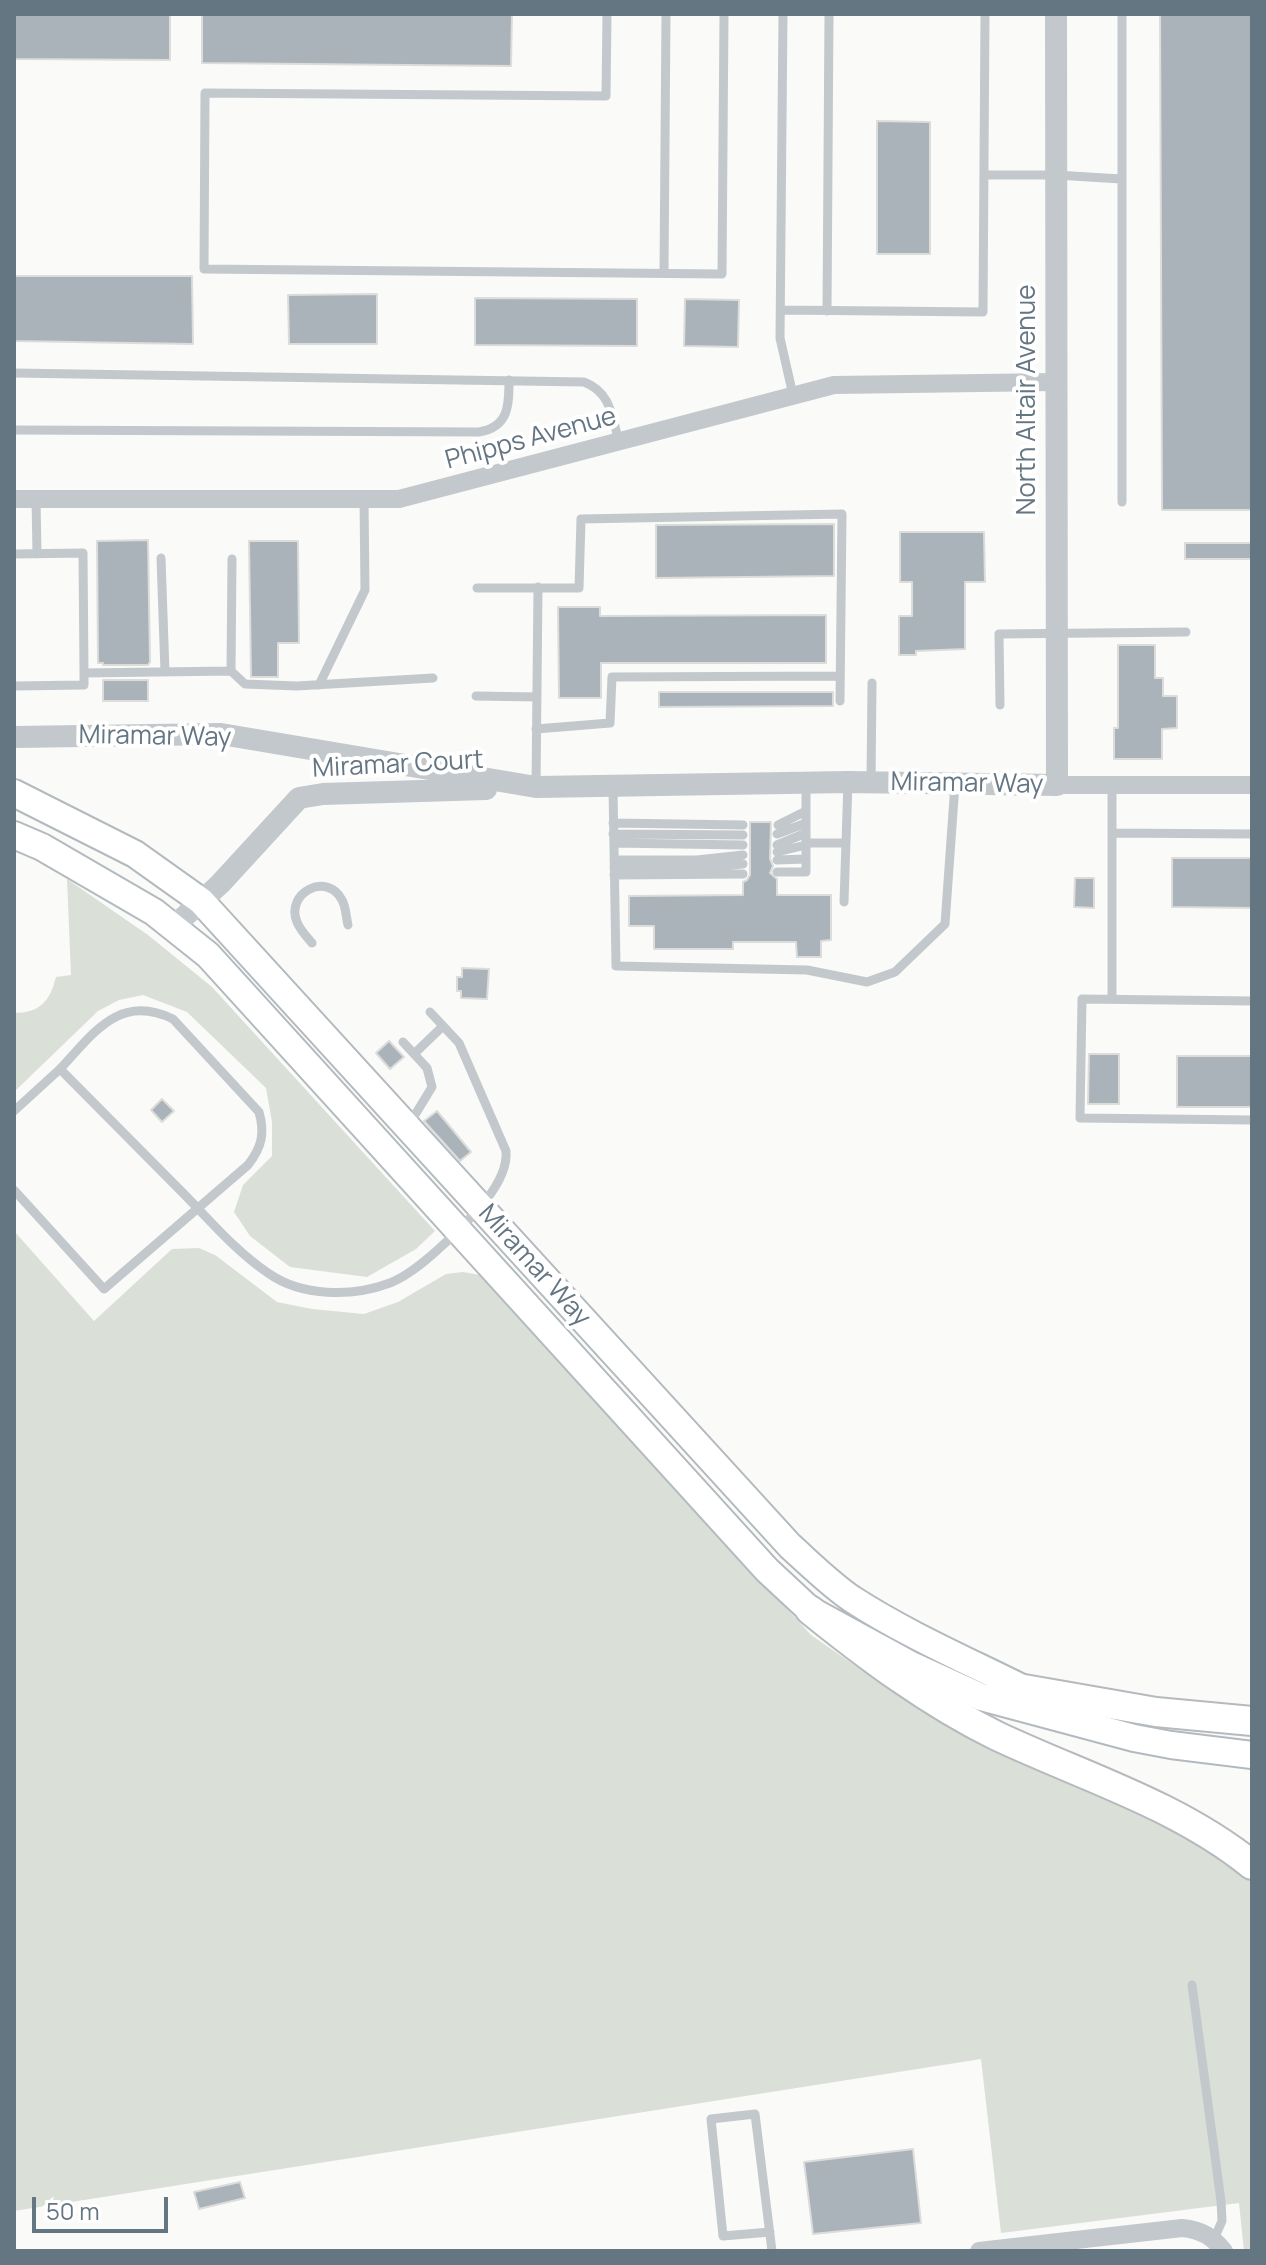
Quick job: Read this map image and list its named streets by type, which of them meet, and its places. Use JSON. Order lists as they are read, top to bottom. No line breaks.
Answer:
{"streets":{"main road":["Miramar Way"],"street":["North Altair Avenue","Phipps Avenue","Miramar Court"]},"crossings":[["North Altair Avenue","Phipps Avenue"],["North Altair Avenue","Miramar Way"],["Miramar Way","Miramar Court"]],"scale_bar":"50 m"}
